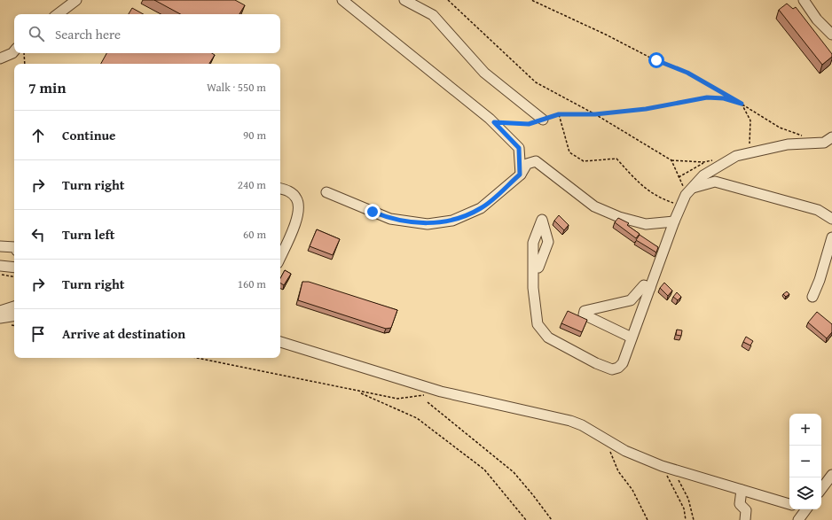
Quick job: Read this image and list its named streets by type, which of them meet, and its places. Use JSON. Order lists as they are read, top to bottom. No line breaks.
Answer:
{"page":{"search":"Search here","heading":["7 min","Walk · 550 m"],"list":[["Continue","90 m"],["Turn right","240 m"],["Turn left","60 m"],["Turn right","160 m"],"Arrive at destination"],"map_buttons":["+","−"]}}
